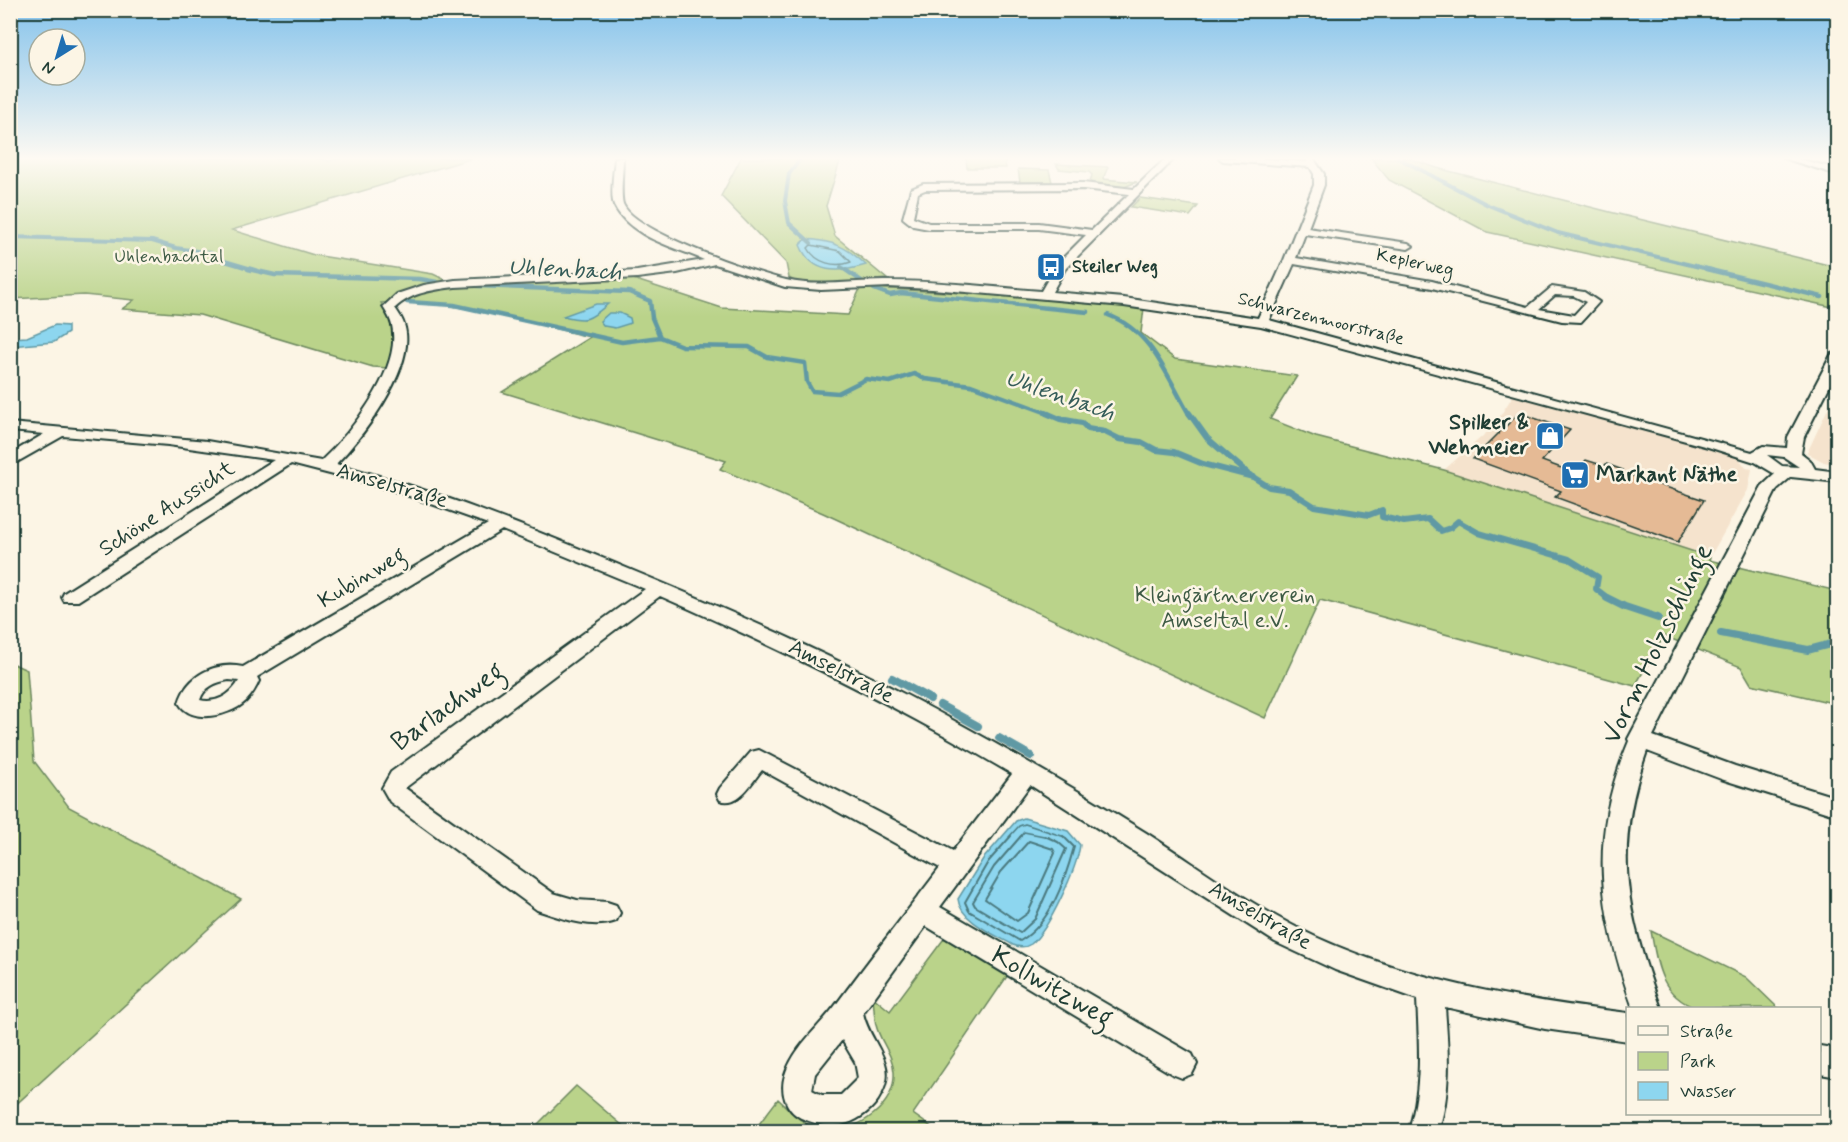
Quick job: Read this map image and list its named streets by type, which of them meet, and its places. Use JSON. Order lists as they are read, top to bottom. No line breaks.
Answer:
{"streets":{"street":["Keplerweg","Schwarzenmoorstraße","Amselstraße","Schöne Aussicht","Kubinweg","Vorm Holzschlinge","Barlachweg","Kollwitzweg"]},"crossings":[["Schwarzenmoorstraße","Vorm Holzschlinge"],["Amselstraße","Schöne Aussicht"],["Amselstraße","Kubinweg"],["Amselstraße","Barlachweg"]],"water":["Uhlenbach"],"parks":["Uhlenbachtal","Kleingärtnerverein Amseltal e.V."],"places":{"bus stop":["Steiler Weg"],"shop":["Spilker & Wehmeier"],"supermarket":["Markant Näthe"]},"legend":["Straße","Park","Wasser"],"north":"bottom left"}
